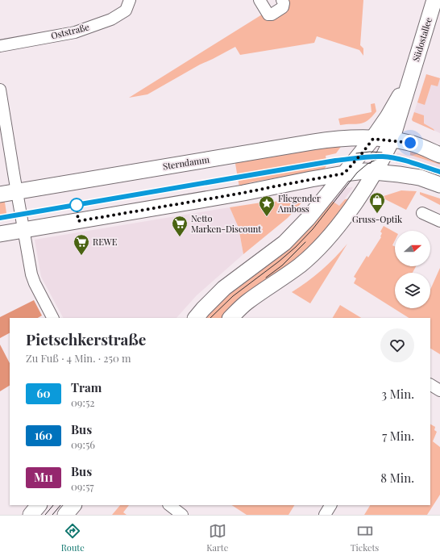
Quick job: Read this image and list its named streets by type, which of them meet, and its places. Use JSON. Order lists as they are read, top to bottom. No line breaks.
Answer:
{"streets":{"street":["Oststraße","Südostallee","Sterndamm"]},"crossings":[["Südostallee","Sterndamm"]],"places":{"shop":["Gruss-Optik"],"place":["Fliegender Amboss"],"supermarket":["Netto Marken-Discount","REWE"]},"lines":["tram line 60"],"north":"right","page":{"heading":["Pietschkerstraße","Zu Fuß · 4 Min. · 250 m"],"list":[{"mark":"60","name":"Tram","note":"09:52","value":"3 Min."},{"mark":"160","name":"Bus","note":"09:56","value":"7 Min."},{"mark":"M11","name":"Bus","note":"09:57","value":"8 Min."}],"tabs":["Route","Karte","Tickets"]}}
